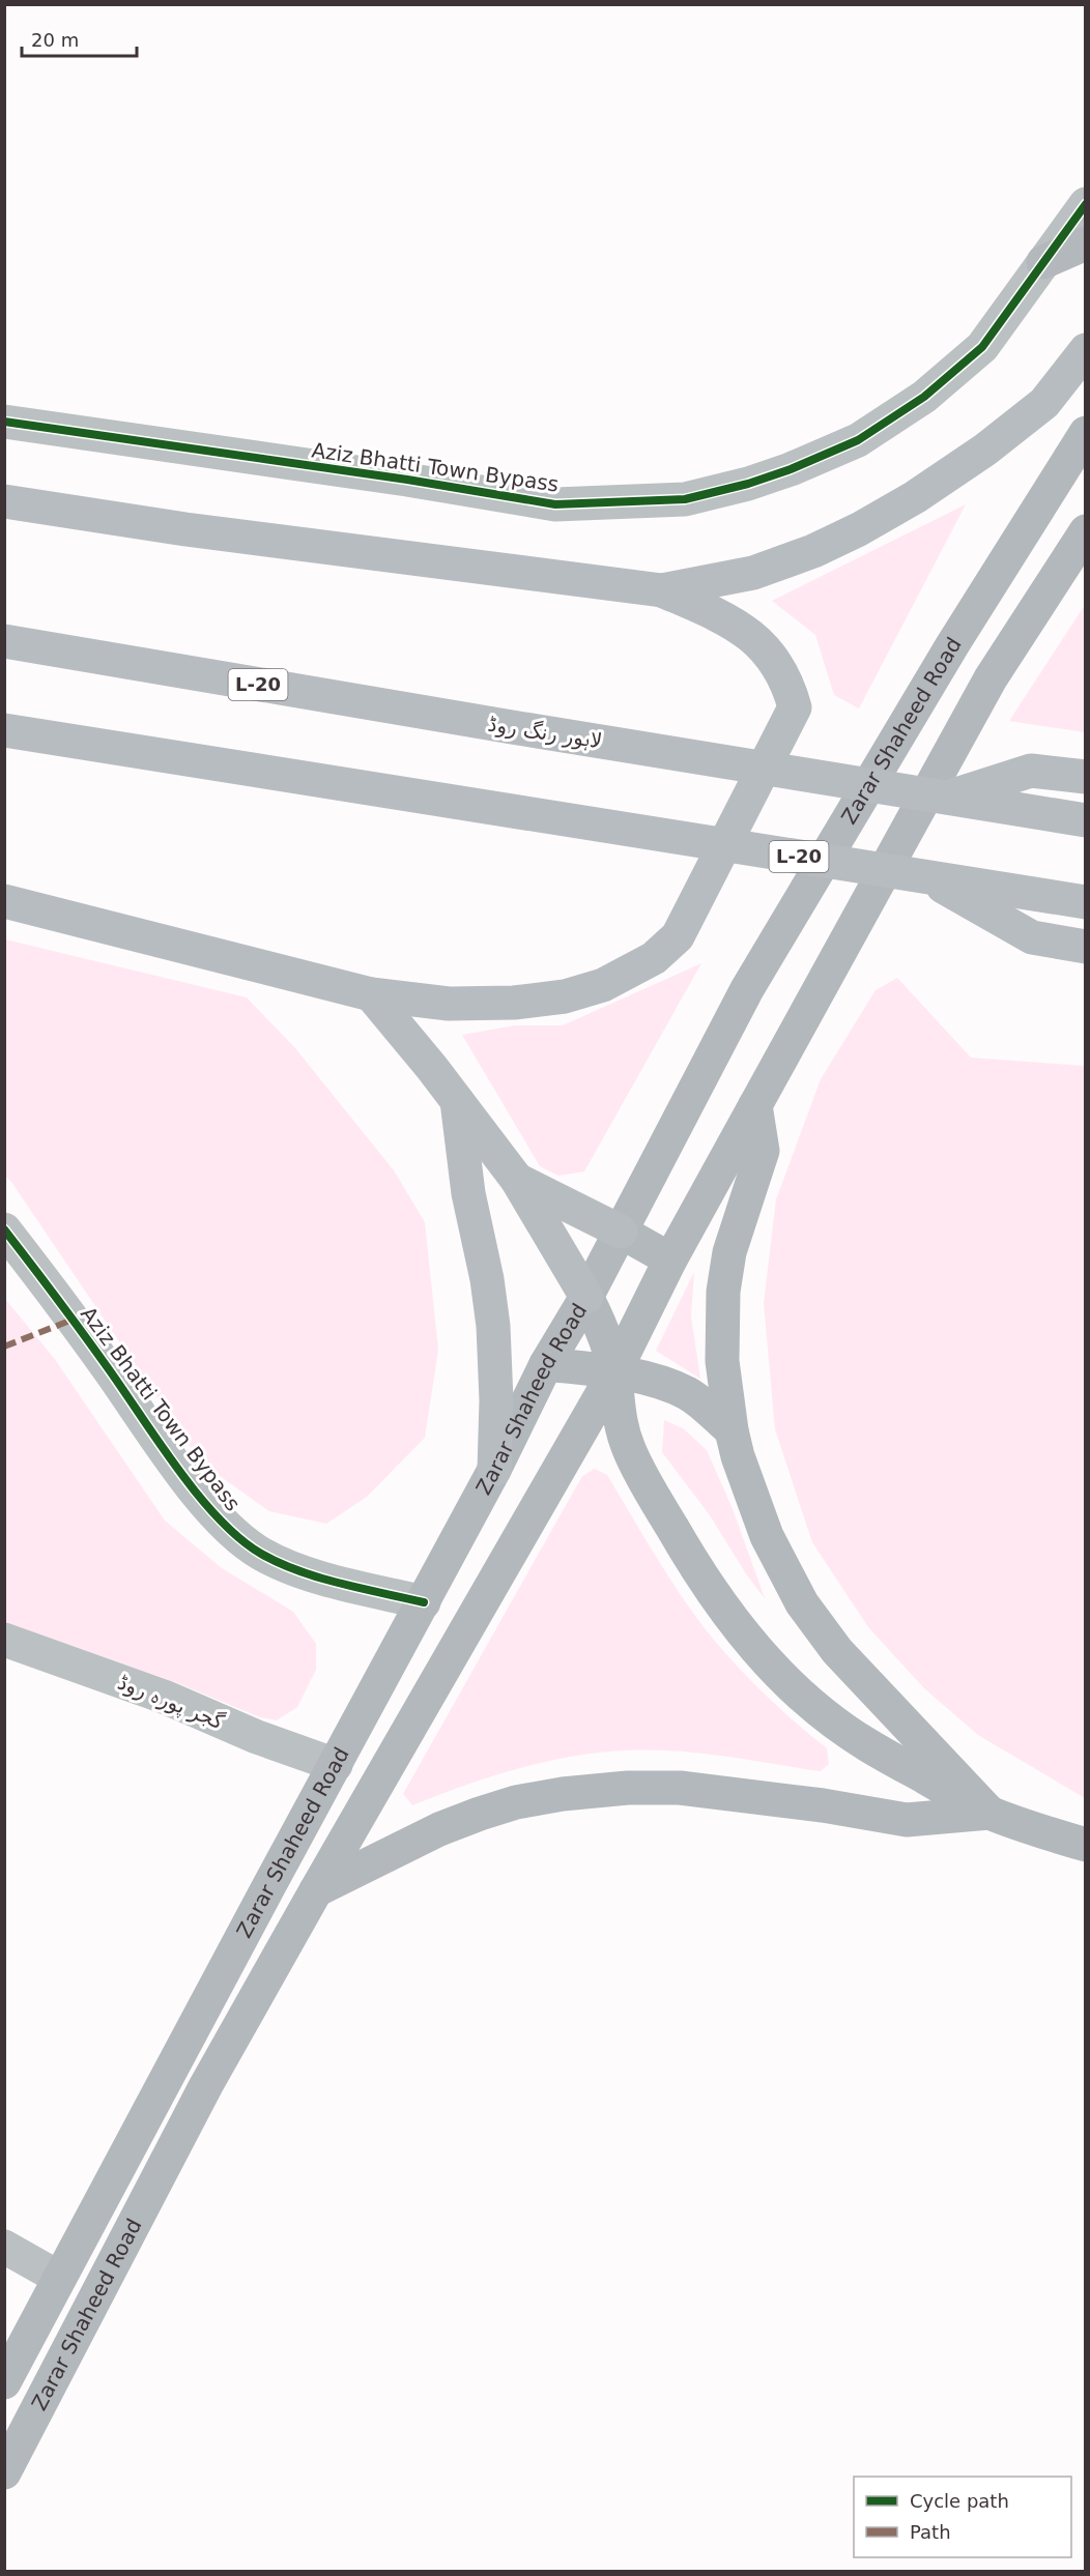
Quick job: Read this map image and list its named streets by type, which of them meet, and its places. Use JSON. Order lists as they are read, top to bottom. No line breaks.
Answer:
{"streets":{"highway":["L-20","لاہور رنگ روڈ"],"main road":["Zarar Shaheed Road"],"street":["Aziz Bhatti Town Bypass","گجر پورہ روڈ"]},"crossings":[["Aziz Bhatti Town Bypass","Zarar Shaheed Road"],["Zarar Shaheed Road","گجر پورہ روڈ"]],"legend":["Cycle path","Path"],"scale_bar":"20 m"}
